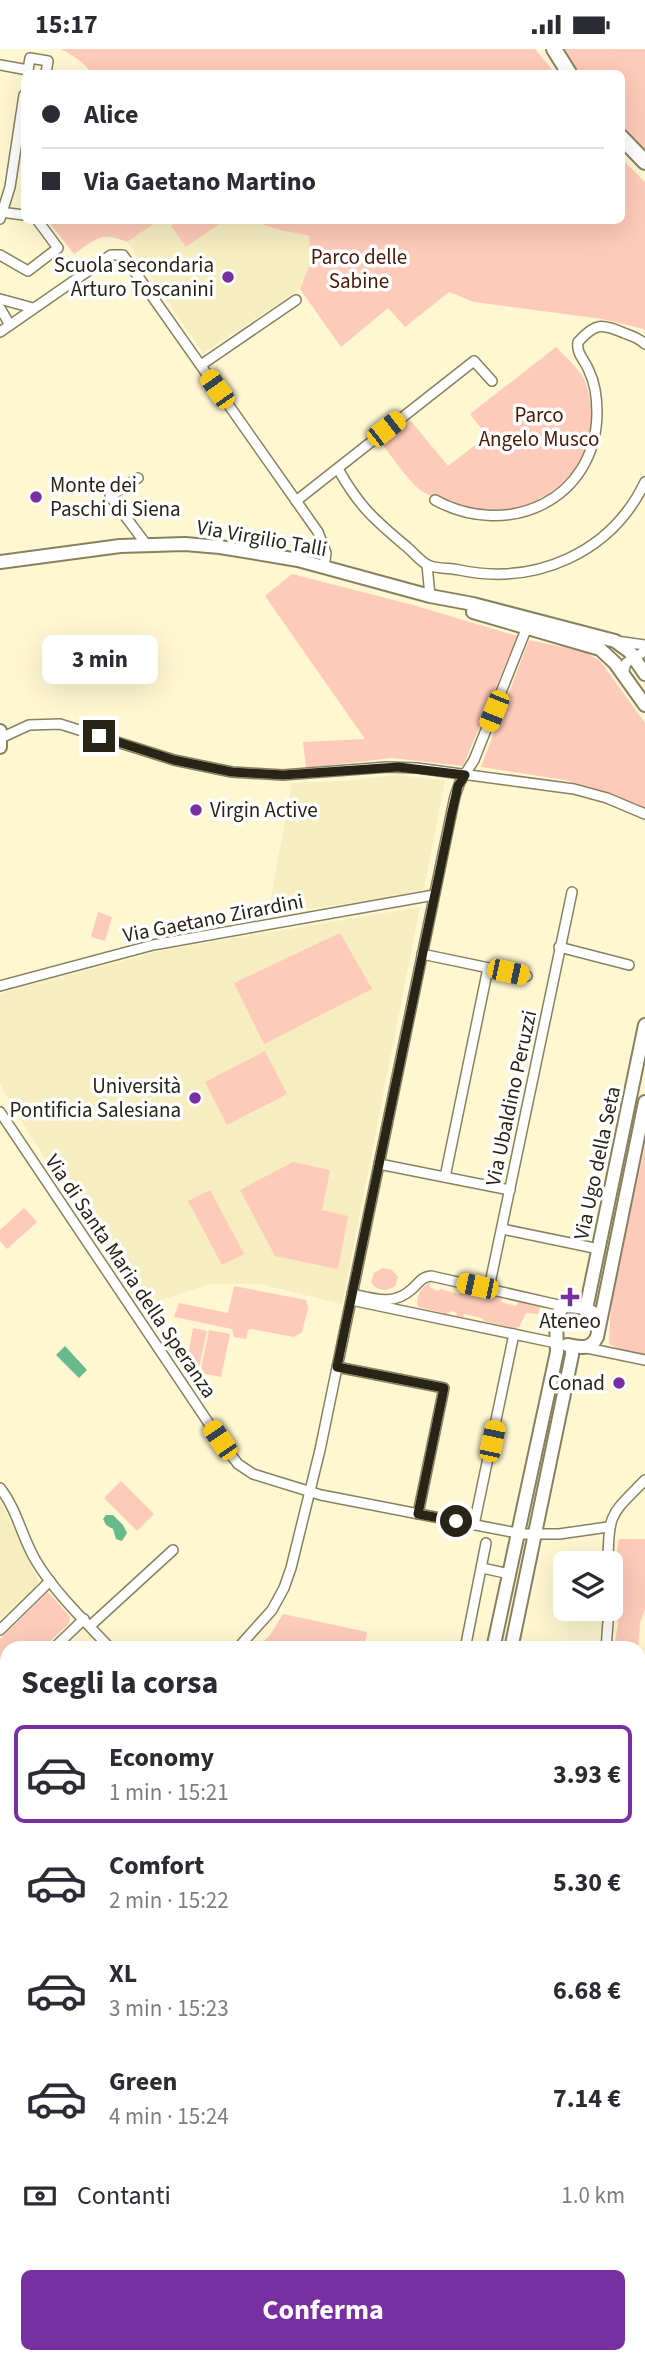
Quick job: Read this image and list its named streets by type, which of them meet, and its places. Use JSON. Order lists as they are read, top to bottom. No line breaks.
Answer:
{"streets":{"street":["Via Virgilio Talli","Via Gaetano Zirardini","Via Ubaldino Peruzzi","Via Ugo della Seta","Via di Santa Maria della Speranza"]},"parks":["Parco delle Sabine","Parco Angelo Musco"],"places":{"other":["Scuola secondaria Arturo Toscanini","Monte dei Paschi di Siena","Virgin Active","Università Pontificia Salesiana","Conad"],"health":["Ateneo"]},"page":{"status":"15:17","banner":["Alice","Via Gaetano Martino"],"bubble":"3 min","heading":"Scegli la corsa","list":[{"name":"Economy","note":"1 min · 15:21","value":"3.93 €"},{"name":"Comfort","note":"2 min · 15:22","value":"5.30 €"},{"name":"XL","note":"3 min · 15:23","value":"6.68 €"},{"name":"Green","note":"4 min · 15:24","value":"7.14 €"}],"pay":["Contanti","1.0 km"],"buttons":"Conferma"}}
